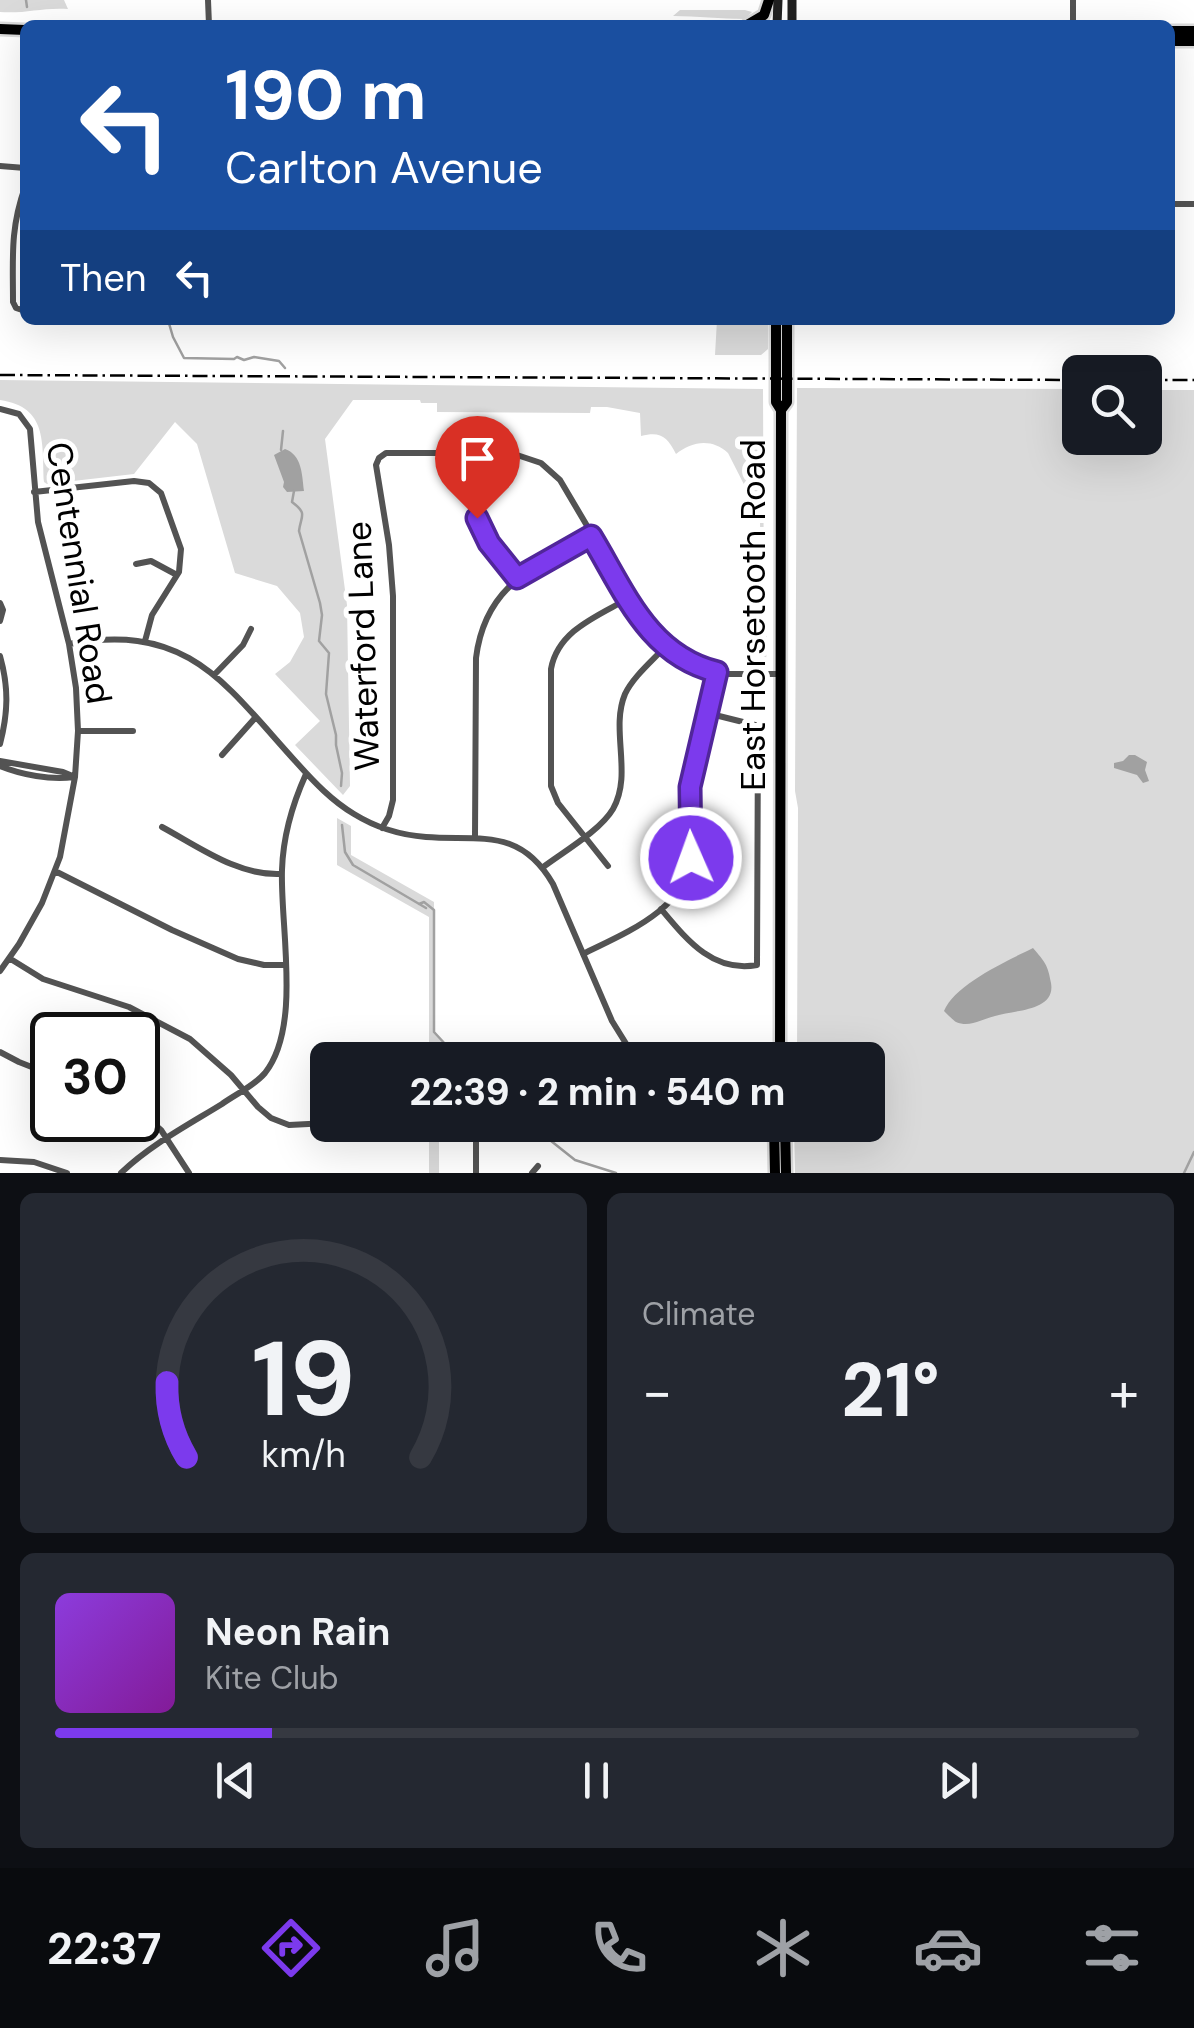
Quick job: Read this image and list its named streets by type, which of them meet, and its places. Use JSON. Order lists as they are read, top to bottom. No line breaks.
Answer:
{"streets":{"main road":["East Horsetooth Road"],"street":["Centennial Road","Waterford Lane"]},"page":{"turn":["190 m","Carlton Avenue"],"then":"Then","limit":"30","trip":"22:39 · 2 min · 540 m","tile":"Climate","heat":["−","21°","+"],"song":["Neon Rain","Kite Club"],"tabs":"22:37","gauge":["19","km/h"]}}
